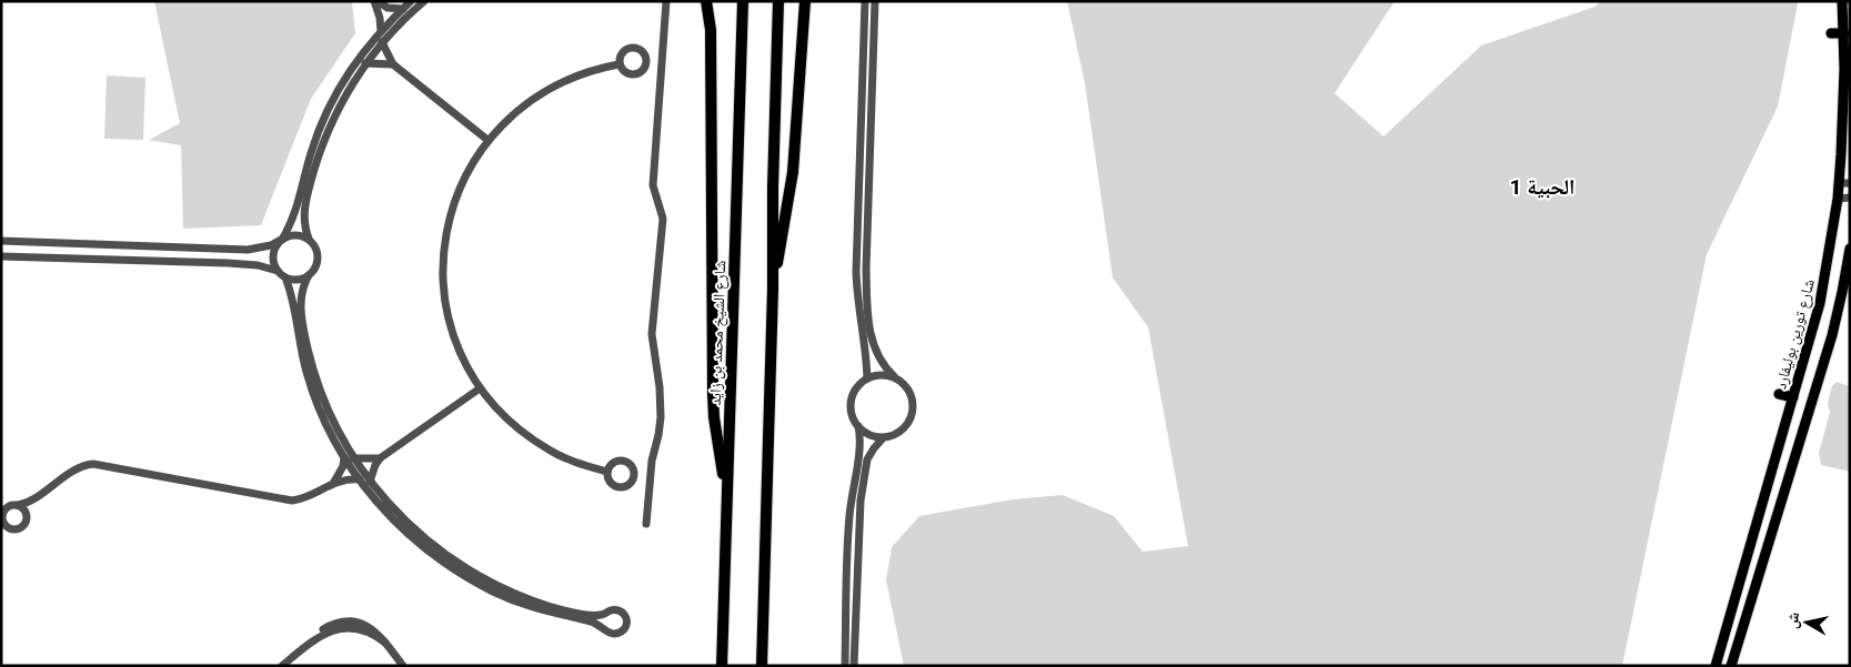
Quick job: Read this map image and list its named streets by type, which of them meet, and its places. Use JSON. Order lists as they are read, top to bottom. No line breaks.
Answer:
{"streets":{"highway":["شارع الشيخ محمد بن زايد"],"main road":["شارع تورين بوليفارد"]},"districts":["الحبية 1"],"north":"left"}
